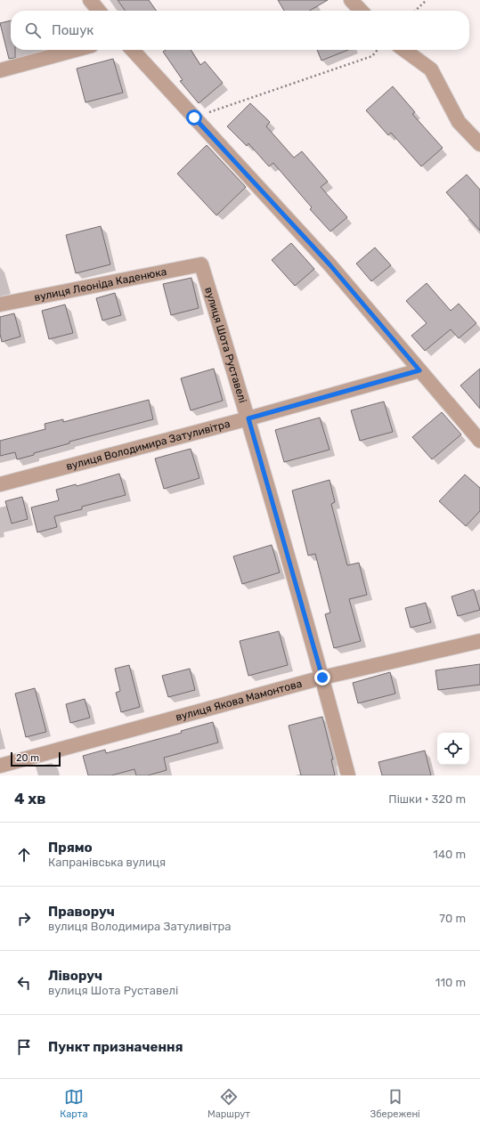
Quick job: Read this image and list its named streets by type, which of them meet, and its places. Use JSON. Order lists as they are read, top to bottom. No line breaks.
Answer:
{"streets":{"street":["вулиця Леоніда Каденюка","вулиця Шота Руставелі","вулиця Володимира Затуливітра","вулиця Якова Мамонтова"]},"crossings":[["вулиця Леоніда Каденюка","вулиця Шота Руставелі"],["вулиця Шота Руставелі","вулиця Володимира Затуливітра"],["вулиця Шота Руставелі","вулиця Якова Мамонтова"]],"scale_bar":"20 m","page":{"search":"Пошук","scale":"20 m","heading":["4 хв","Пішки · 320 m"],"list":[["Прямо","Капранівська вулиця","140 m"],["Праворуч","вулиця Володимира Затуливітра","70 m"],["Ліворуч","вулиця Шота Руставелі","110 m"],"Пункт призначення"],"nav":["Карта","Маршрут","Збережені"]}}
